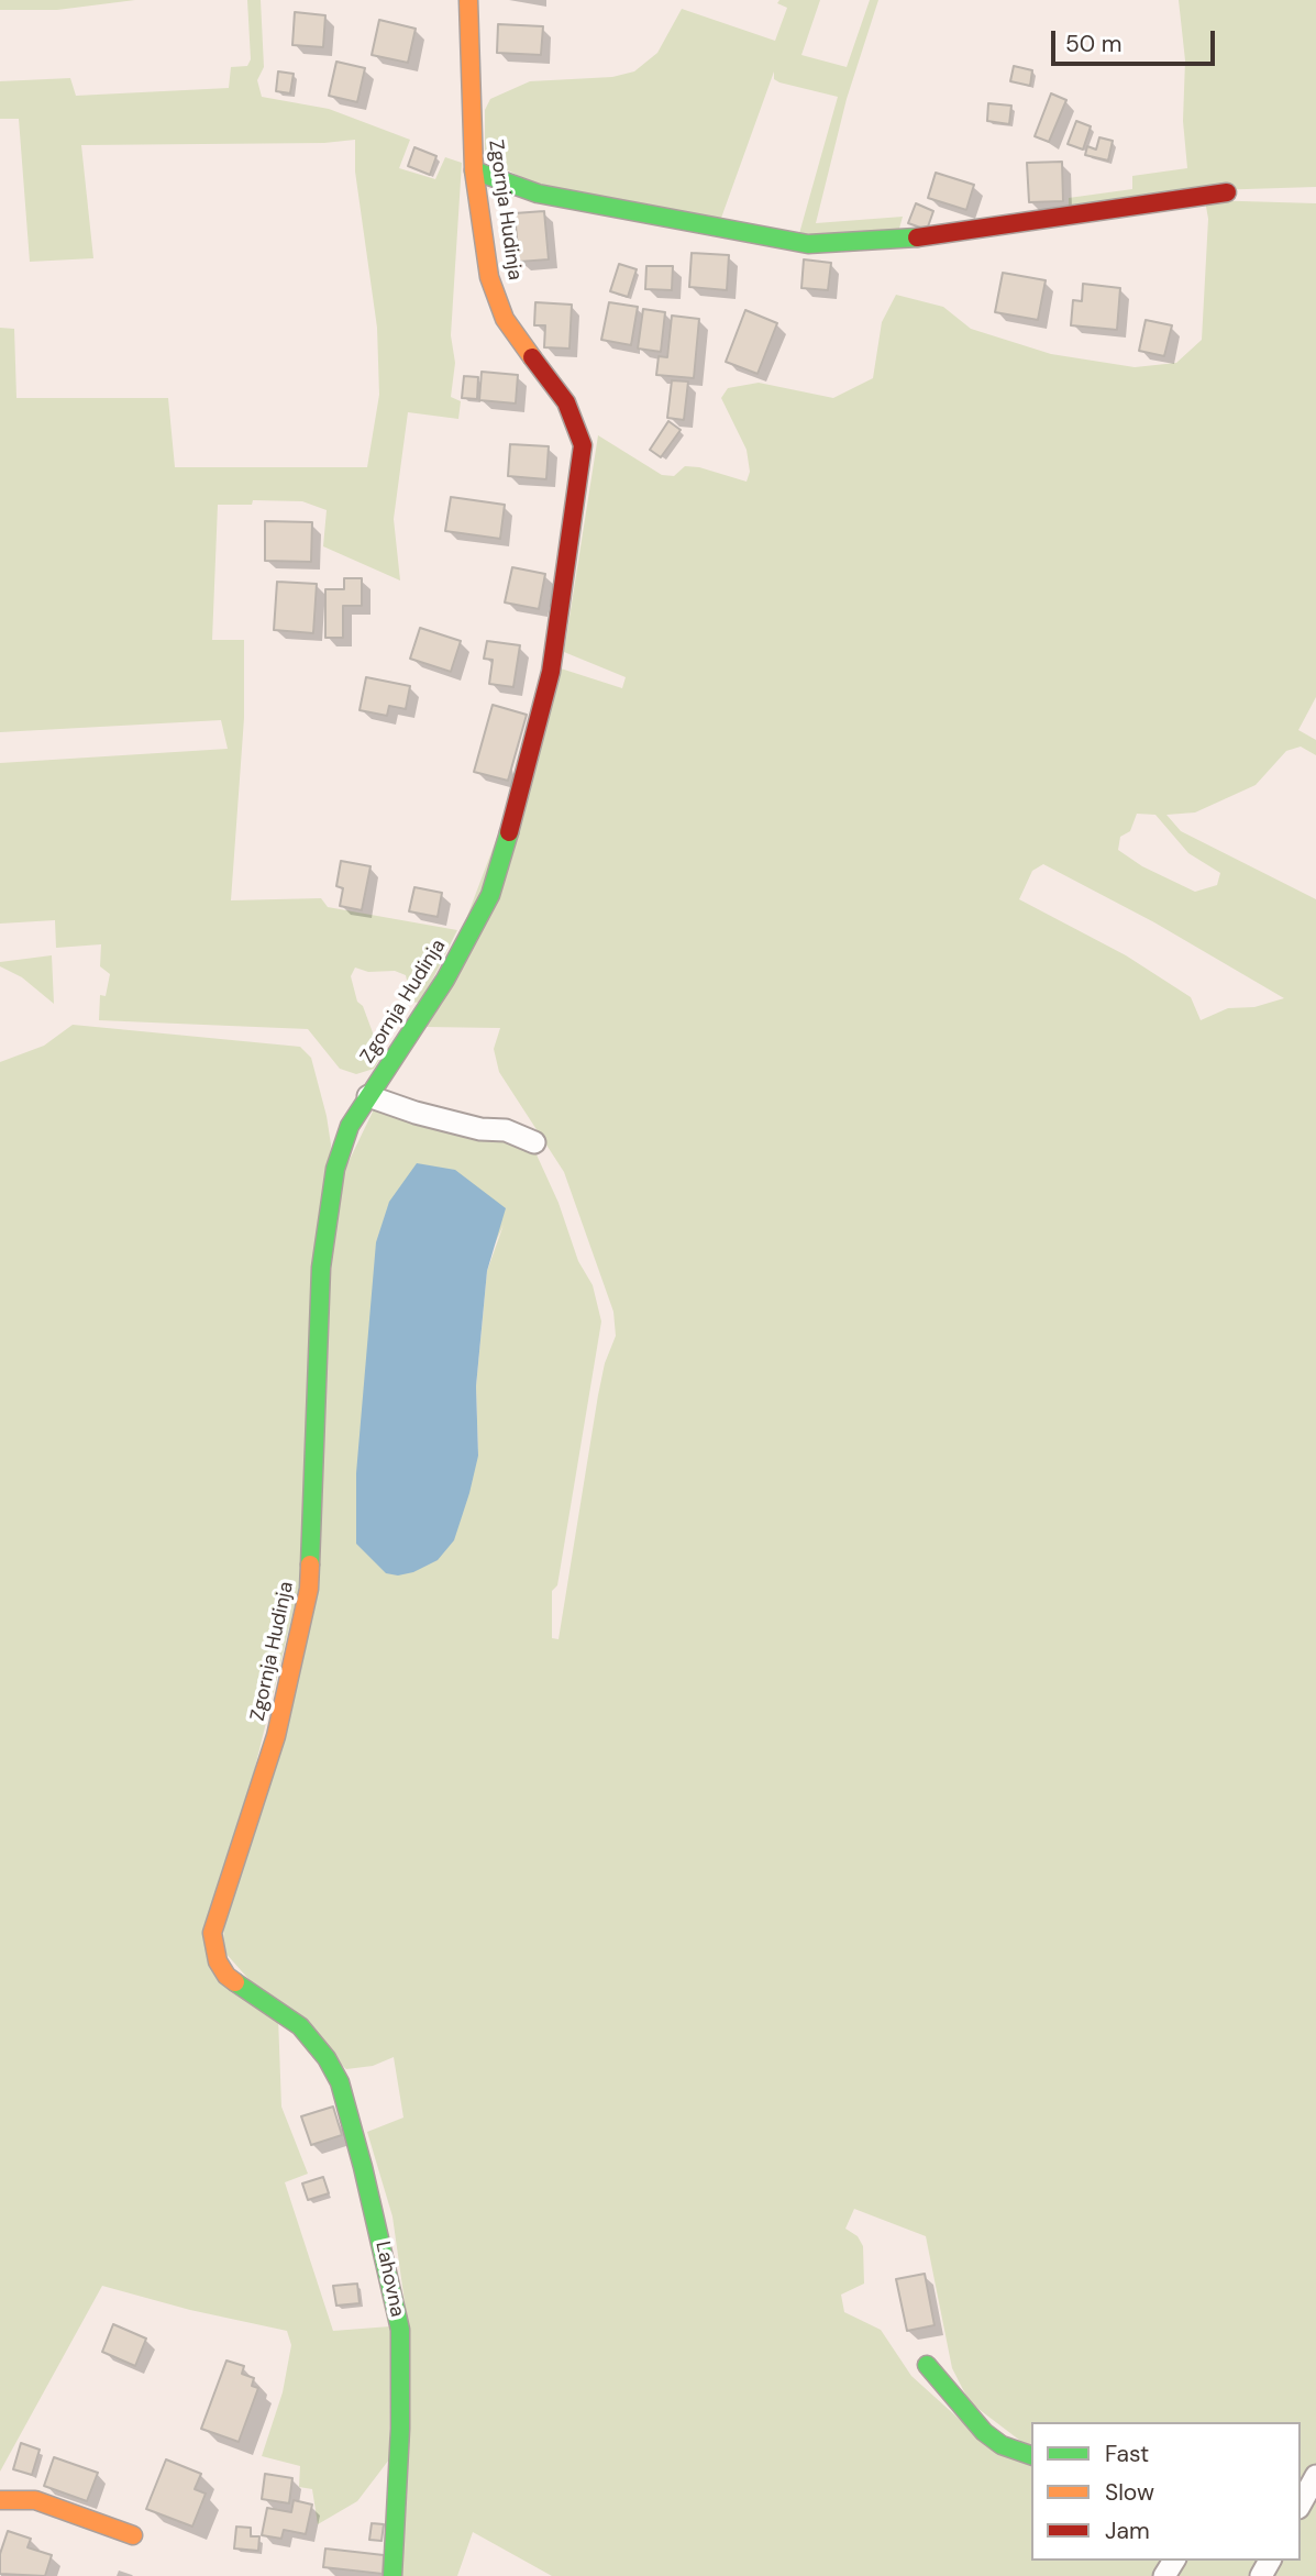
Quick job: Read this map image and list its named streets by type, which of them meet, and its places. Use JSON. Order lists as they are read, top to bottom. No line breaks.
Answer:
{"streets":{"street":["Zgornja Hudinja","Lahovna"]},"crossings":[["Zgornja Hudinja","Lahovna"]],"legend":["Fast","Slow","Jam"],"scale_bar":"50 m"}
